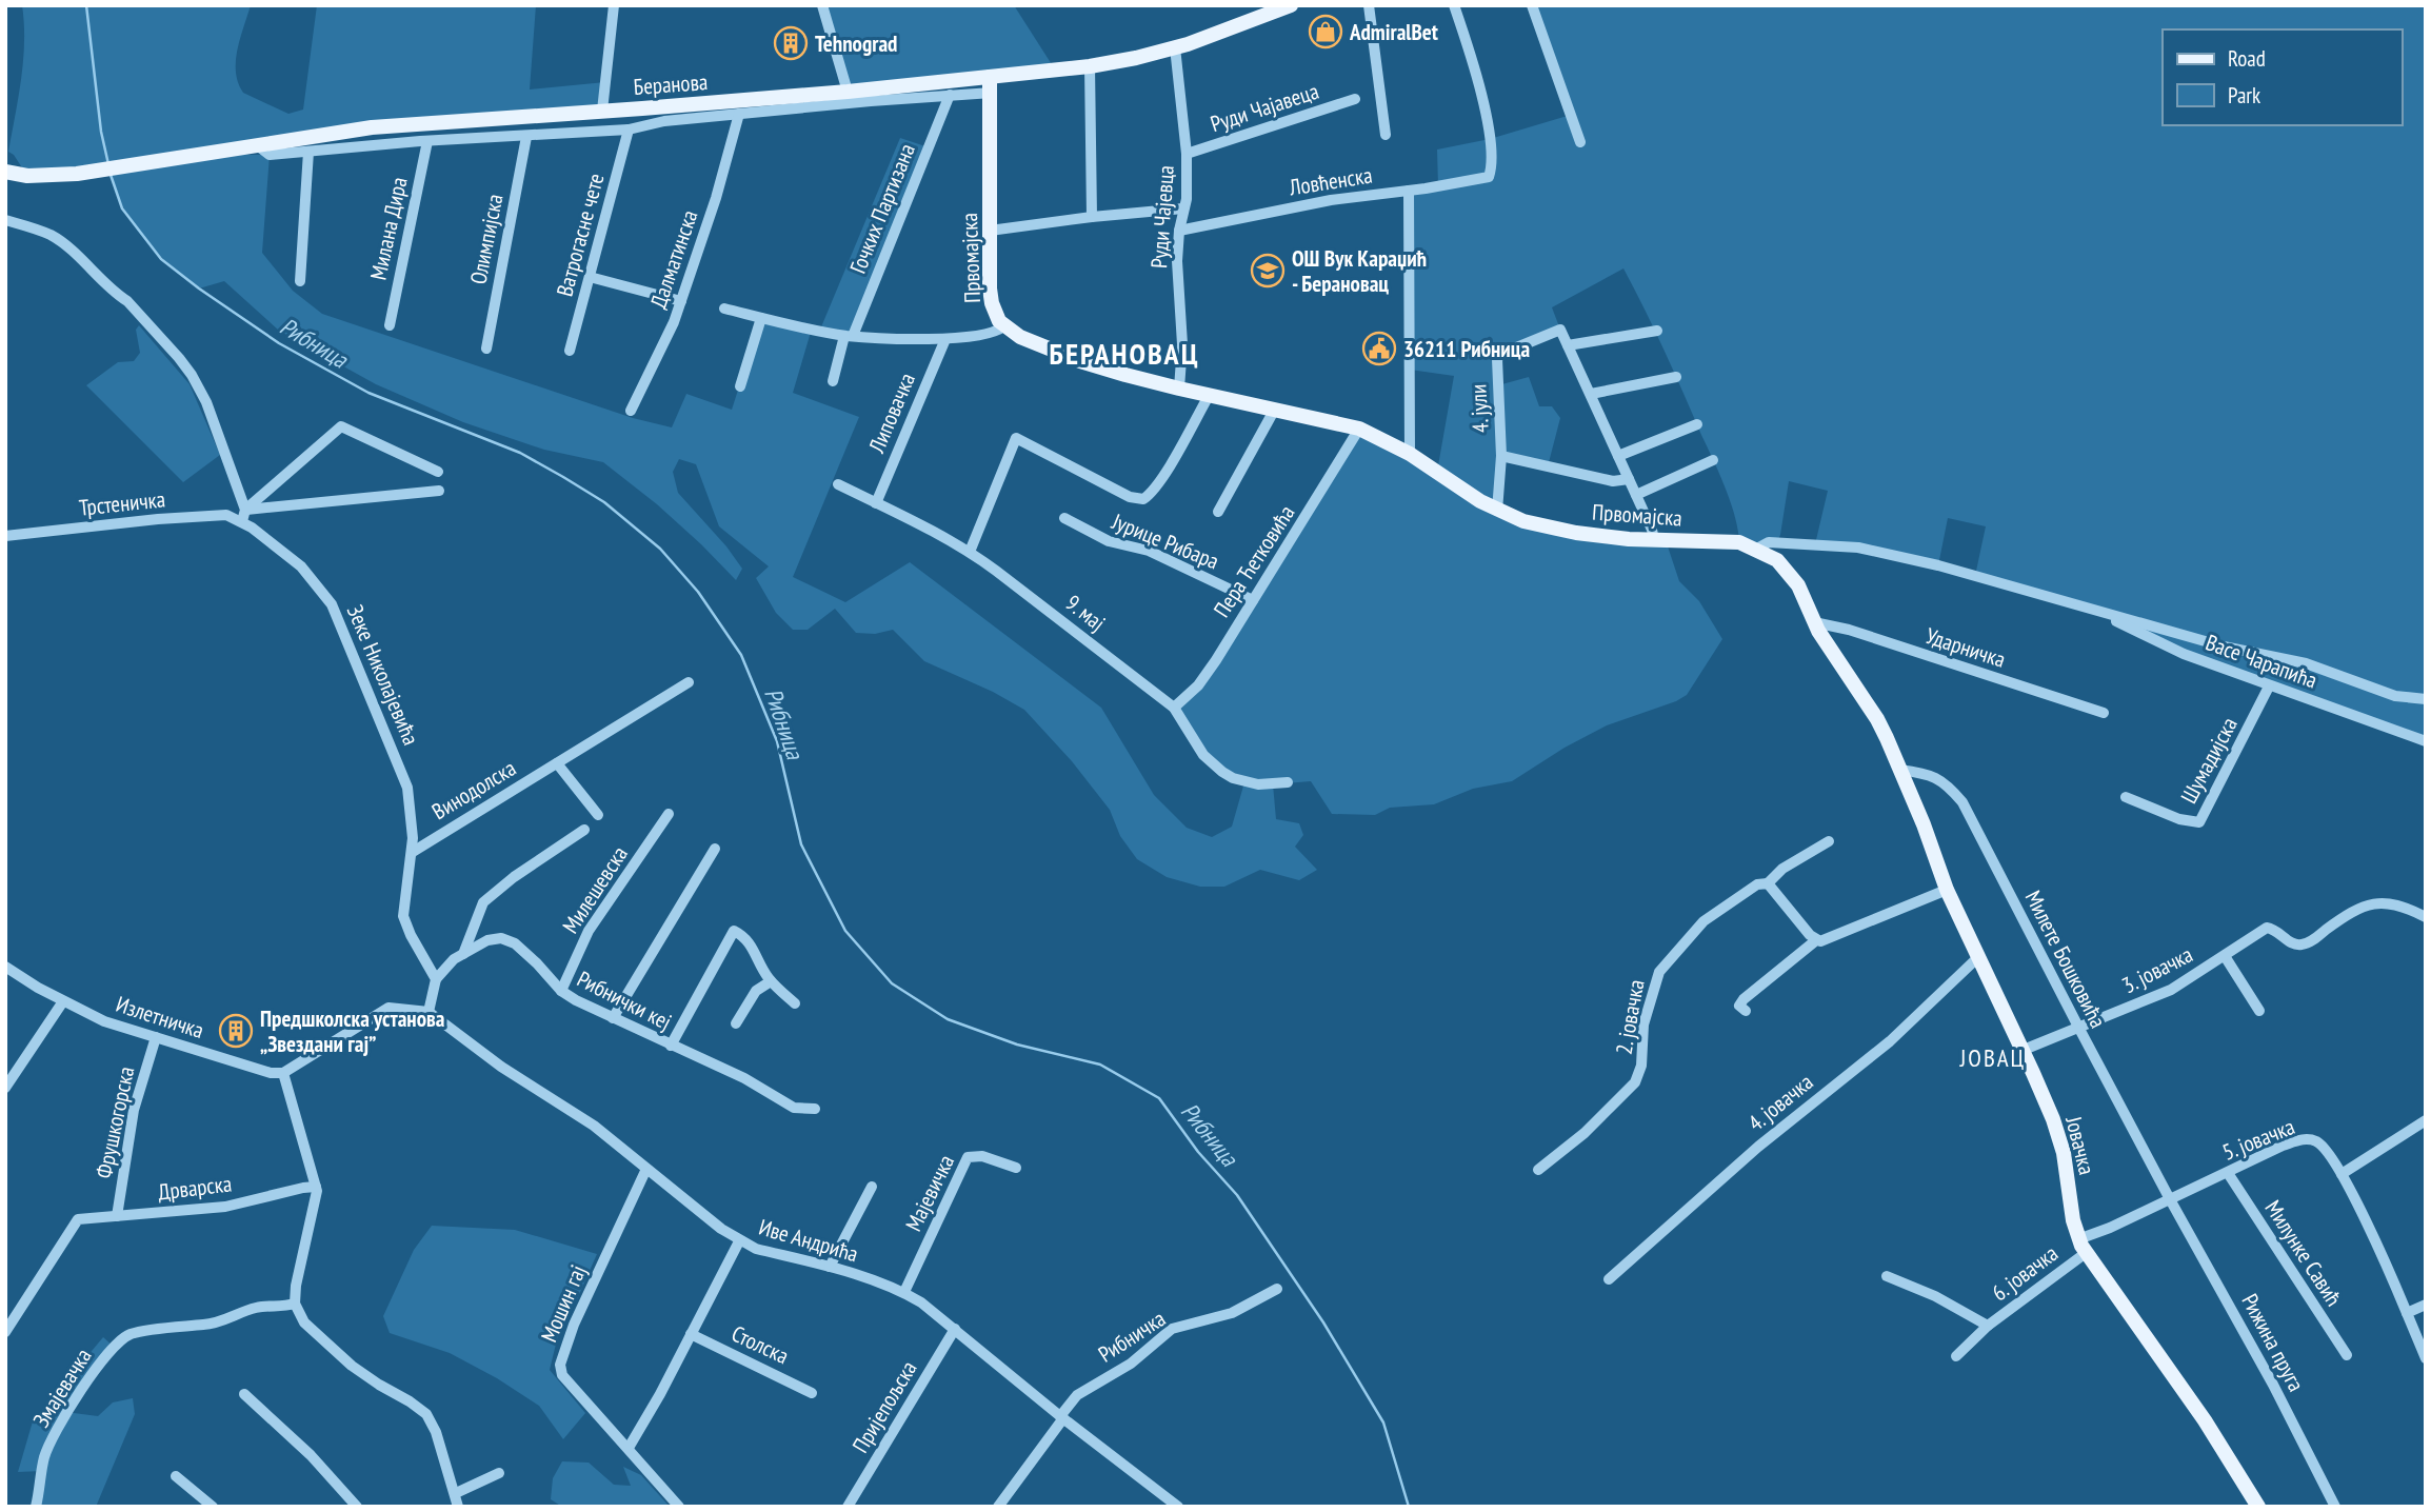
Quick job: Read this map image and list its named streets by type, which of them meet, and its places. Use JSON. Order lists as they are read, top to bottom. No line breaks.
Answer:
{"streets":{"main road":["Беранова","Првомајска","Јовачка"],"street":["Руди Чајавеца","Ловћенска","Гочких Партизана","Руди Чајевца","Милана Дира","Ватрогасне чете","Олимпијска","Далматинска","4. јули","Липовачка","Трстеничка","Јурице Рибара","Пера Ћетковића","9. мај","Ударничка","Васе Чарапића","Зеке Николајевића","Шумадијска","Винодолска","Милешевска","Милете Бошковића","3. јовачка","Рибнички кеј","Излетничка","2. јовачка","4. јовачка","Фрушкогорска","5. јовачка","Дрварска","Мајевичка","Иве Андрића","Милунке Савић","6. јовачка","Мошин гај","Рибничка","Рижина пруга","Столска","Змајевачка","Пријепољска"]},"crossings":[["Беранова","Гочких Партизана"],["Беранова","Руди Чајевца"],["Беранова","Милана Дира"],["Беранова","Ватрогасне чете"],["Беранова","Олимпијска"],["Беранова","Првомајска"],["Беранова","Далматинска"],["Руди Чајавеца","Руди Чајевца"],["Ловћенска","Руди Чајевца"],["Руди Чајевца","Првомајска"],["Првомајска","4. јули"],["Првомајска","Пера Ћетковића"],["Првомајска","Ударничка"],["Првомајска","Милете Бошковића"],["Првомајска","Јовачка"],["Липовачка","9. мај"],["Трстеничка","Зеке Николајевића"],["Јурице Рибара","Пера Ћетковића"],["Пера Ћетковића","9. мај"],["Васе Чарапића","Шумадијска"],["Зеке Николајевића","Винодолска"],["Зеке Николајевића","Рибнички кеј"],["Милешевска","Рибнички кеј"],["Милете Бошковића","3. јовачка"],["Милете Бошковића","5. јовачка"],["Милете Бошковића","Јовачка"],["Милете Бошковића","Рижина пруга"],["3. јовачка","Јовачка"],["Излетничка","Фрушкогорска"],["4. јовачка","Јовачка"],["Фрушкогорска","Дрварска"],["5. јовачка","Јовачка"],["5. јовачка","Милунке Савић"],["5. јовачка","6. јовачка"],["5. јовачка","Рижина пруга"],["Јовачка","6. јовачка"],["Мајевичка","Иве Андрића"],["Иве Андрића","Мошин гај"],["Иве Андрића","Рибничка"],["Иве Андрића","Пријепољска"]],"districts":["БЕРАНОВАЦ","ЈОВАЦ"],"water":["Рибница"],"places":{"shop":["AdmiralBet"],"building":["Tehnograd","Предшколска установа „Звездани гај”"],"school or university":["ОШ Вук Караџић - Берановац"],"public building":["36211 Рибница"]},"legend":["Road","Park"]}
